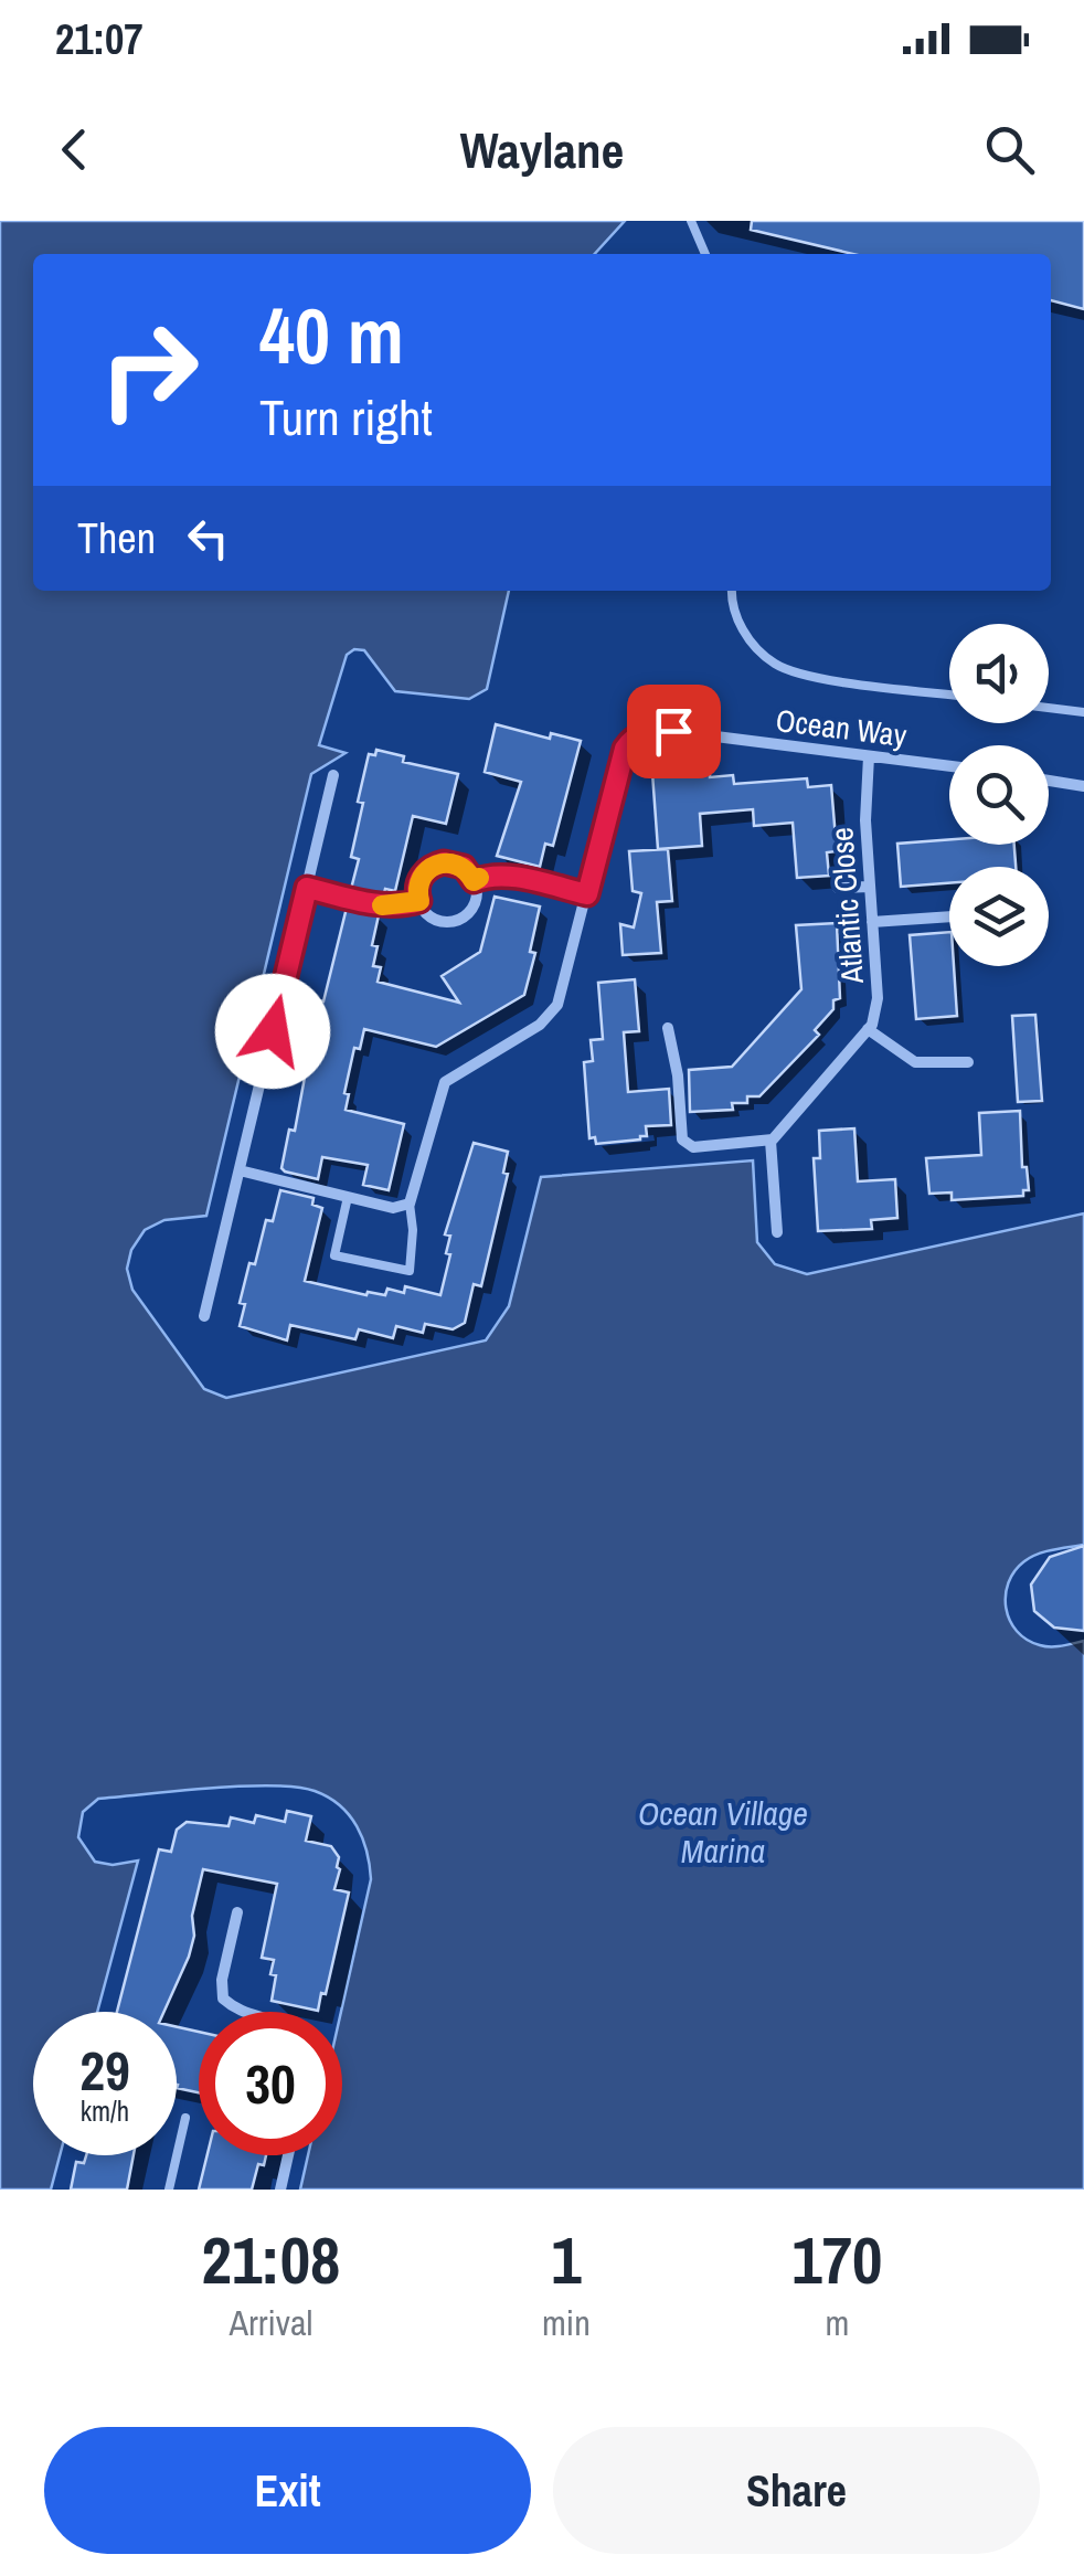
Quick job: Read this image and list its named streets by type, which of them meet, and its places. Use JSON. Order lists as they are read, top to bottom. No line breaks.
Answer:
{"streets":{"street":["Ocean Way","Atlantic Close"]},"crossings":[["Ocean Way","Atlantic Close"]],"water":["Ocean Village Marina"],"page":{"status":"21:07","header":"Waylane","turn":["40 m","Turn right"],"then":"Then","speed":"29 km/h","limit":"30","eta":["21:08","Arrival","1","min","170","m"],"buttons":["Exit","Share"]}}
